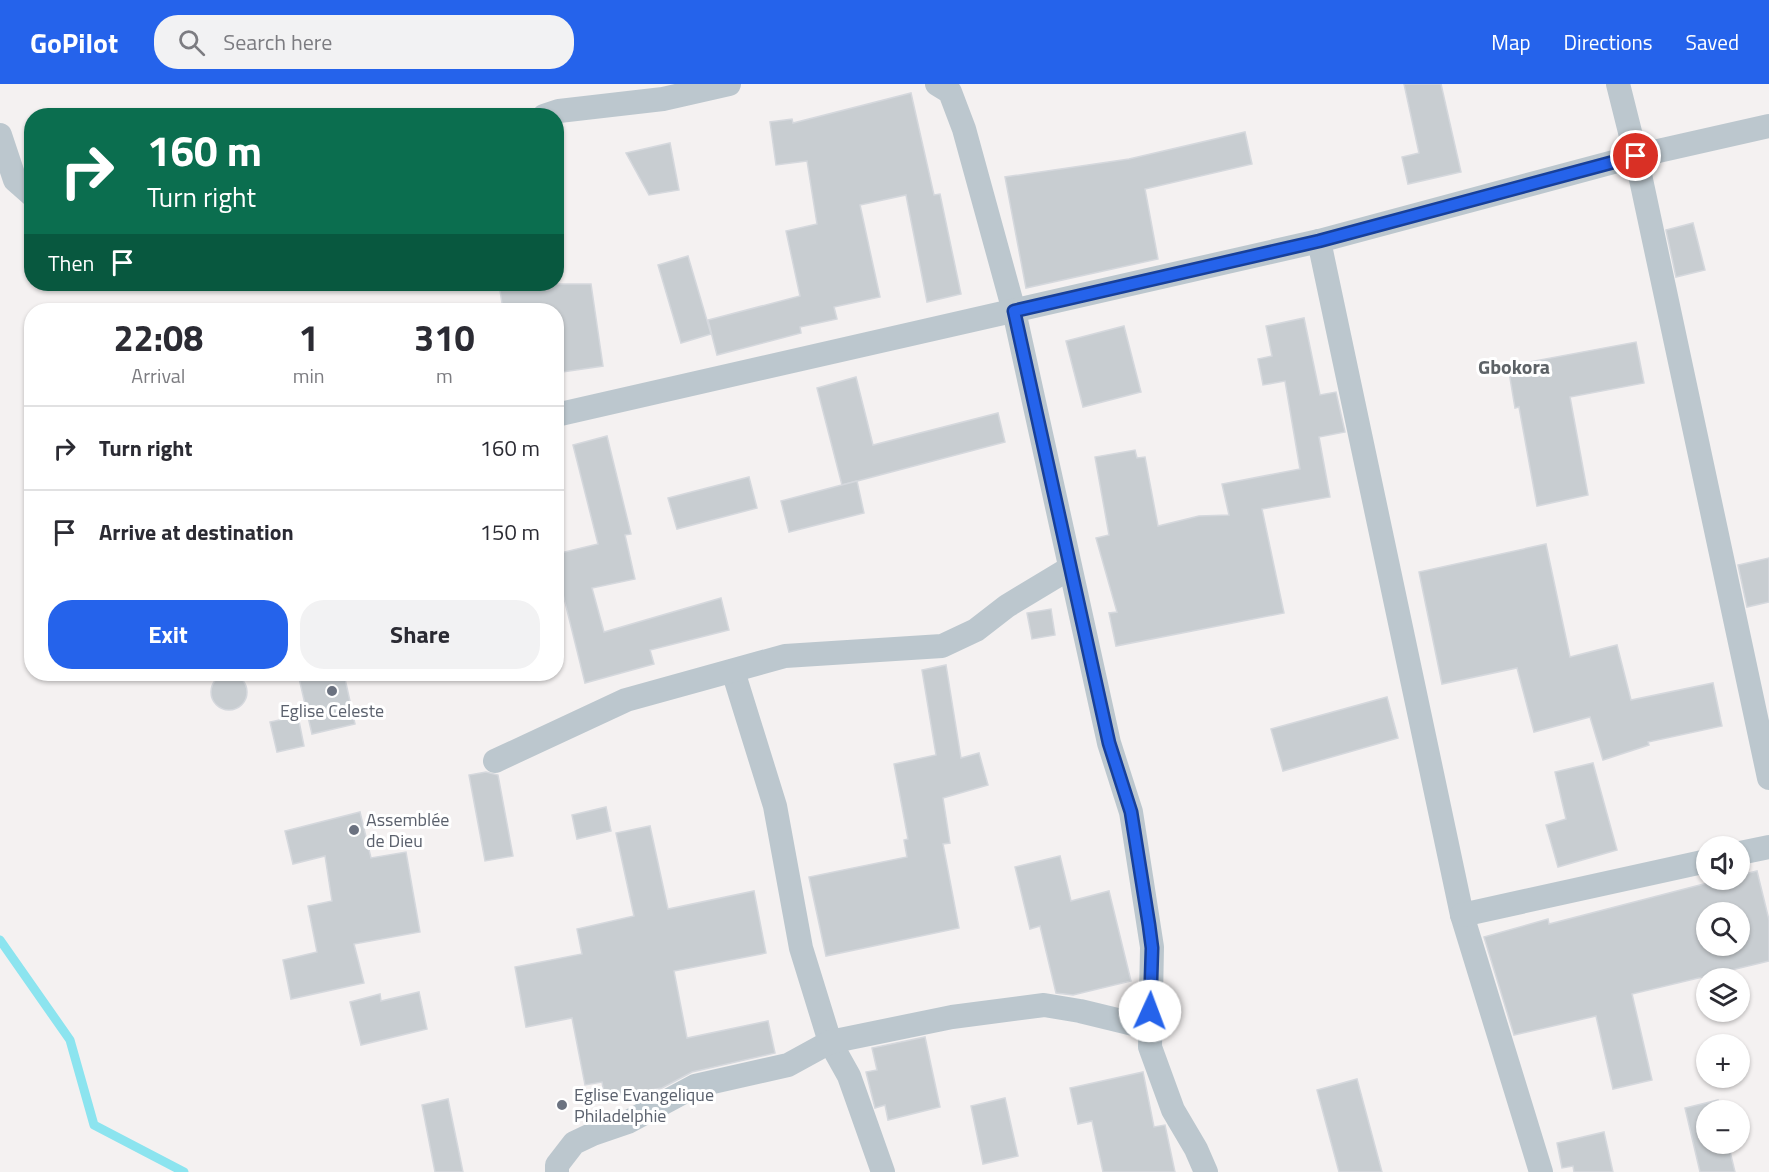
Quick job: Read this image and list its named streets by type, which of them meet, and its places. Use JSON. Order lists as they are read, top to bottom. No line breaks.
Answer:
{"districts":["Gbokora"],"places":["Eglise Celeste","Assemblée de Dieu","Eglise Evangelique Philadelphie"],"page":{"header":"GoPilot","search":"Search here","nav":["Map","Directions","Saved"],"turn":["160 m","Turn right"],"then":"Then","eta":["22:08","Arrival","1","min","310","m"],"list":[{"name":"Turn right","value":"160 m"},{"name":"Arrive at destination","value":"150 m"}],"buttons":["Exit","Share"],"map_buttons":["+","−"]}}
